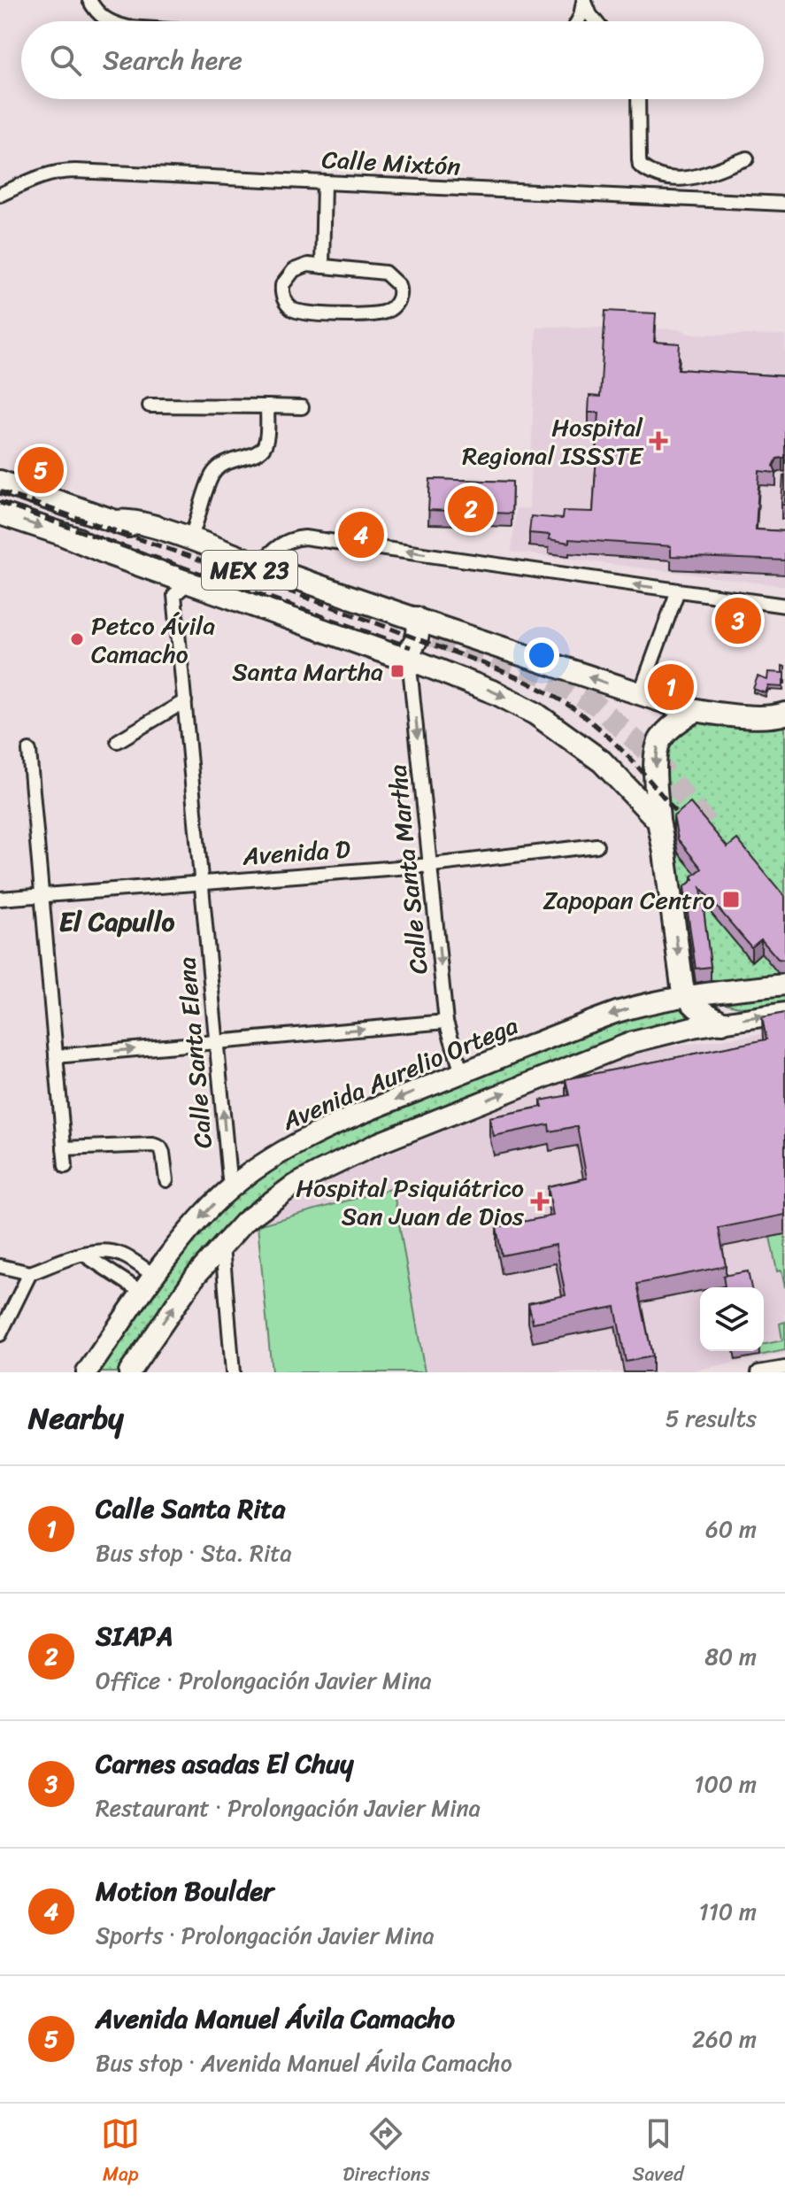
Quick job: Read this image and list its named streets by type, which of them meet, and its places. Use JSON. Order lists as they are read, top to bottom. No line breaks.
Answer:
{"streets":{"main road":["MEX 23","Avenida Aurelio Ortega"],"street":["Calle Mixtón","Avenida D","Calle Santa Martha","Calle Santa Elena"]},"crossings":[["Avenida D","Calle Santa Martha"],["Avenida D","Calle Santa Elena"],["Calle Santa Martha","Avenida Aurelio Ortega"],["Calle Santa Elena","Avenida Aurelio Ortega"]],"one_way":["Calle Santa Martha"],"districts":["El Capullo"],"places":{"health":["Hospital Regional ISSSTE","Hospital Psiquiátrico San Juan de Dios"],"other":["Petco Ávila Camacho"],"transit":["Santa Martha","Zapopan Centro"]},"page":{"search":"Search here","pins":["5","2","4","3","1"],"heading":["Nearby","5 results"],"list":[{"mark":"1","name":"Calle Santa Rita","note":"Bus stop · Sta. Rita","value":"60 m"},{"mark":"2","name":"SIAPA","note":"Office · Prolongación Javier Mina","value":"80 m"},{"mark":"3","name":"Carnes asadas El Chuy","note":"Restaurant · Prolongación Javier Mina","value":"100 m"},{"mark":"4","name":"Motion Boulder","note":"Sports · Prolongación Javier Mina","value":"110 m"},{"mark":"5","name":"Avenida Manuel Ávila Camacho","note":"Bus stop · Avenida Manuel Ávila Camacho","value":"260 m"}],"nav":["Map","Directions","Saved"]}}
